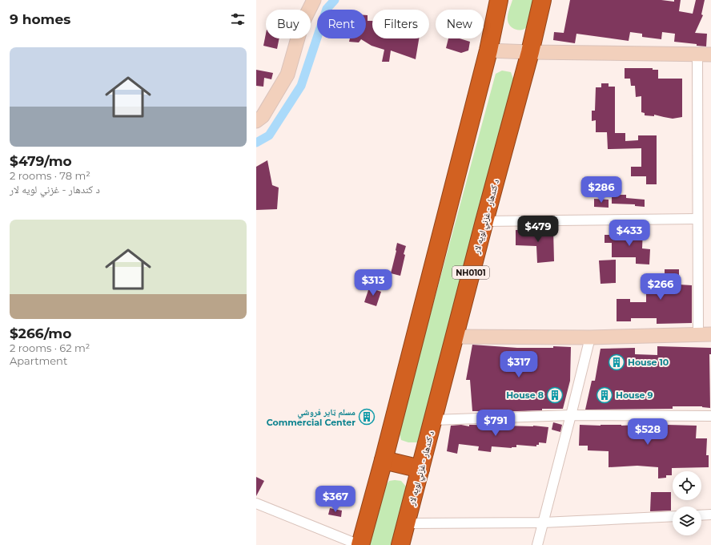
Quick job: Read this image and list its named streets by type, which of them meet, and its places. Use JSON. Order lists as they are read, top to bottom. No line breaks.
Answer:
{"streets":{"highway":["د کندهار - غزني لويه لار","NH0101"]},"places":{"building":["House 10","House 8","House 9","مسلم ټایر فروشي Commercial Center"]},"page":{"heading":"9 homes","chip":["Buy","Rent","Filters","New"],"list":[{"name":"$479/mo","note":"2 rooms · 78 m² · د کندهار - غزني لويه لار"},{"name":"$266/mo","note":"2 rooms · 62 m² · Apartment"}],"price":["$286","$479","$433","$313","$266","$317","$791","$528","$367"]}}
